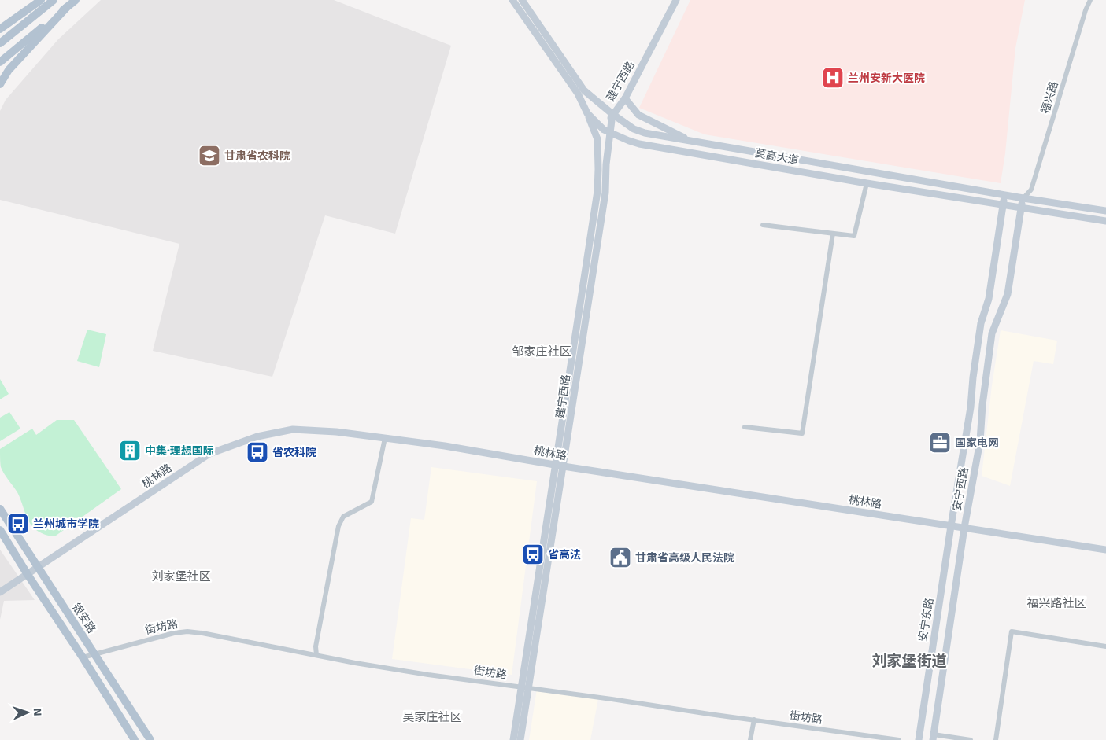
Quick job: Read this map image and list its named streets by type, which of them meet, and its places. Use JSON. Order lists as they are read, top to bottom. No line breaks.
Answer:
{"streets":{"main road":["建宁西路","莫高大道","桃林路","安宁西路","银安路","安宁东路"],"street":["福兴路","街坊路"]},"crossings":[["建宁西路","莫高大道"],["建宁西路","桃林路"],["建宁西路","街坊路"],["福兴路","莫高大道"],["福兴路","安宁西路"],["莫高大道","安宁西路"],["桃林路","安宁西路"],["桃林路","银安路"],["桃林路","安宁东路"],["安宁西路","安宁东路"],["银安路","街坊路"]],"districts":["邹家庄社区","刘家堡社区","福兴路社区","刘家堡街道","吴家庄社区"],"places":{"hospital":["兰州安新大医院"],"school or university":["甘肃省农科院"],"office":["国家电网"],"building":["中集·理想国际"],"bus stop":["省农科院","兰州城市学院","省高法"],"public building":["甘肃省高级人民法院"]},"north":"right"}
